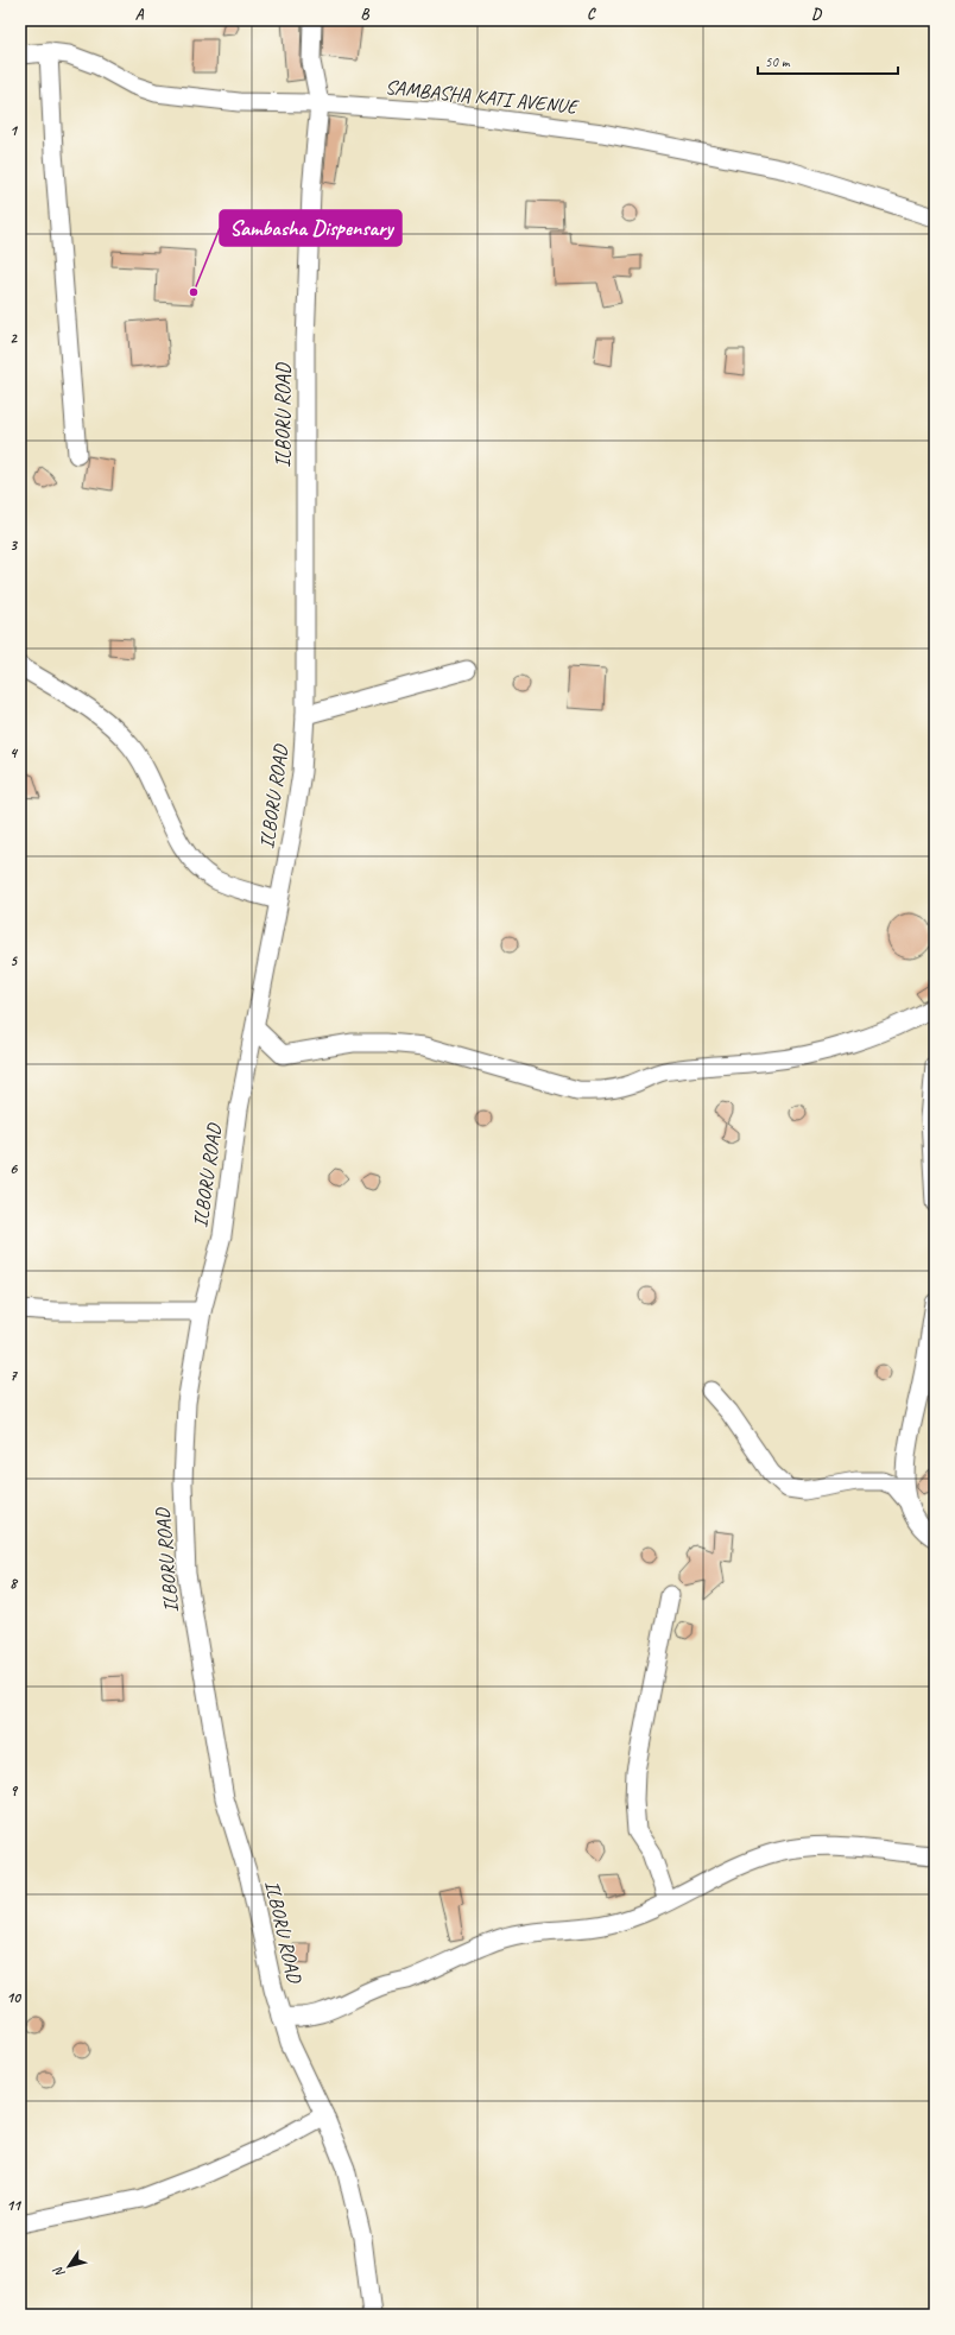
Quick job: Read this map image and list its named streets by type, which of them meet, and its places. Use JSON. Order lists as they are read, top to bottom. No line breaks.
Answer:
{"streets":{"street":["SAMBASHA KATI AVENUE","ILBORU ROAD"]},"crossings":[["SAMBASHA KATI AVENUE","ILBORU ROAD"]],"places":["Sambasha Dispensary"],"scale_bar":"50 m","north":"bottom left","grid":{"columns":["A","B","C","D"],"rows":["1","2","3","4","5","6","7","8","9","10","11"]}}
